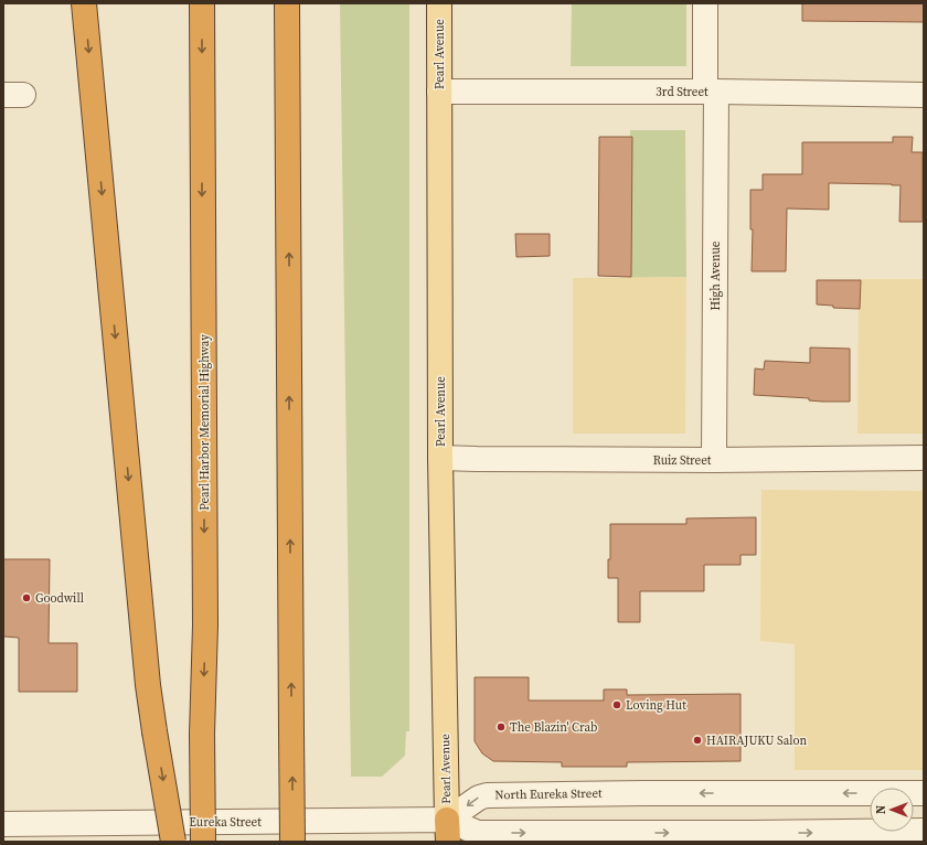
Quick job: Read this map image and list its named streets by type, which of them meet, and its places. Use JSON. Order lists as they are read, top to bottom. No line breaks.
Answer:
{"streets":{"highway":["Pearl Harbor Memorial Highway"],"main road":["Pearl Avenue"],"street":["3rd Street","High Avenue","Ruiz Street","North Eureka Street","Eureka Street"]},"crossings":[["Pearl Avenue","3rd Street"],["Pearl Avenue","Ruiz Street"],["Pearl Avenue","North Eureka Street"],["Pearl Avenue","Eureka Street"],["3rd Street","High Avenue"],["High Avenue","Ruiz Street"],["North Eureka Street","Eureka Street"]],"places":["Goodwill","Loving Hut","The Blazin' Crab","HAIRAJUKU Salon"],"north":"left"}
